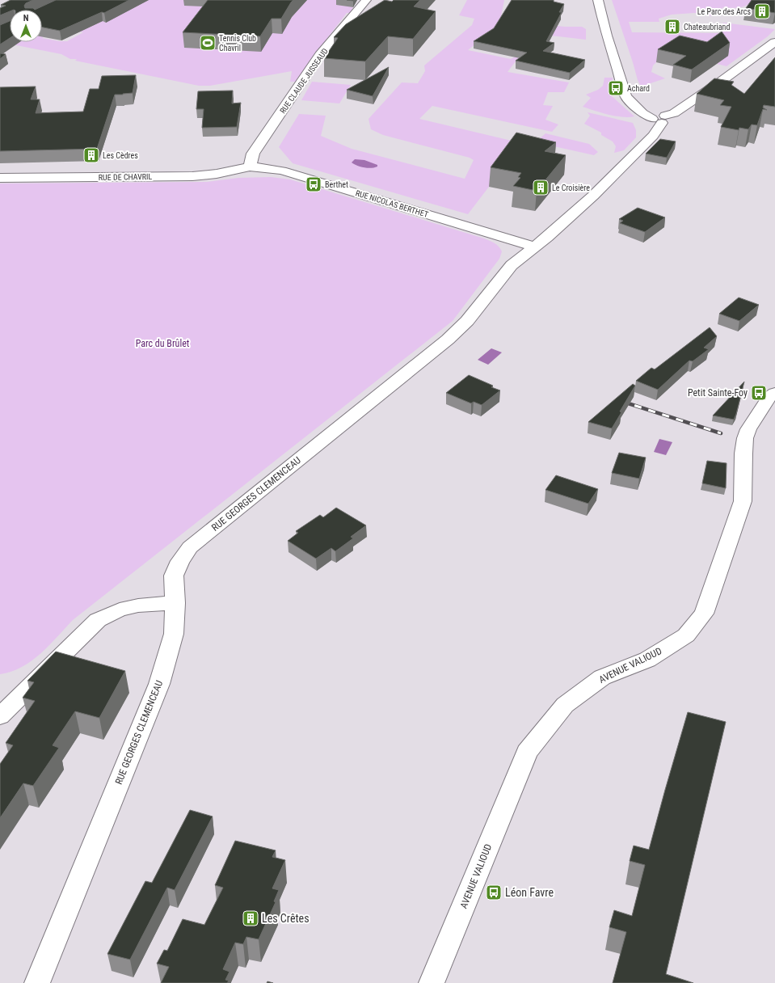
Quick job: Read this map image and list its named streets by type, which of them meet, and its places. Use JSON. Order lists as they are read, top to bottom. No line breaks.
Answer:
{"streets":{"street":["RUE CLAUDE JUSSEAUD","RUE DE CHAVRIL","RUE NICOLAS BERTHET","RUE GEORGES CLEMENCEAU","AVENUE VALIOUD"]},"crossings":[["RUE CLAUDE JUSSEAUD","RUE DE CHAVRIL"],["RUE CLAUDE JUSSEAUD","RUE NICOLAS BERTHET"],["RUE DE CHAVRIL","RUE NICOLAS BERTHET"],["RUE NICOLAS BERTHET","RUE GEORGES CLEMENCEAU"]],"parks":["Parc du Brûlet"],"places":{"building":["Le Parc des Arcs","Chateaubriand","Les Cèdres","Le Croisière","Les Crêtes"],"sports":["Tennis Club Chavril"],"bus stop":["Achard","Berthet","Petit Sainte-Foy","Léon Favre"]},"north":"top"}
